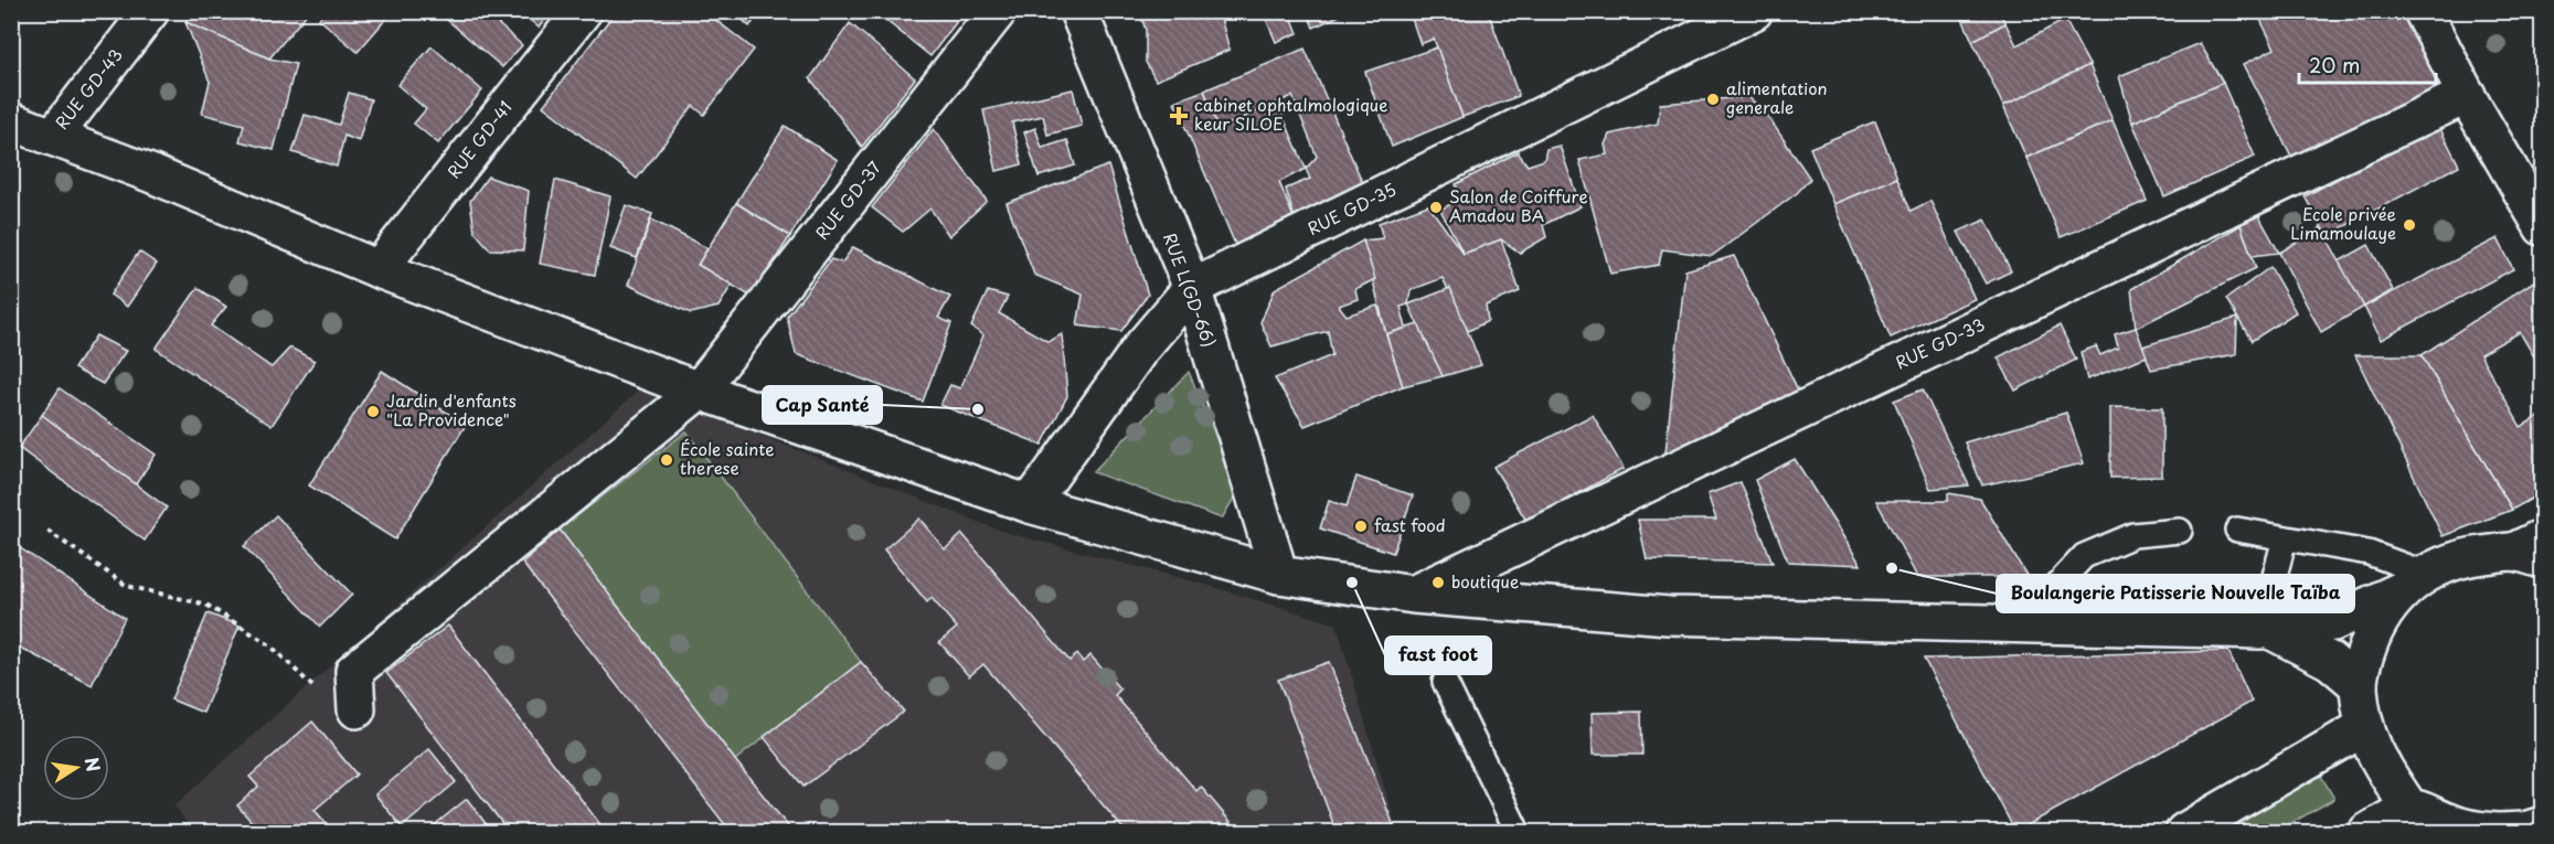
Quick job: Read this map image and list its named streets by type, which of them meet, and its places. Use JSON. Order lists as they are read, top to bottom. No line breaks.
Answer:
{"streets":{"street":["RUE GD-43","RUE GD-41","RUE GD-37","RUE GD-35","RUE L(GD-66)","RUE GD-33"]},"crossings":[["RUE GD-35","RUE L(GD-66)"]],"places":{"other":["alimentation generale","Salon de Coiffure Amadou BA","Ecole privée Limamoulaye","Cap Santé","Jardin d'enfants \"La Providence\"","École sainte therese","fast food","Boulangerie Patisserie Nouvelle Taïba","fast foot","boutique"],"health":["cabinet ophtalmologique keur SILOE"]},"scale_bar":"20 m","north":"right"}
